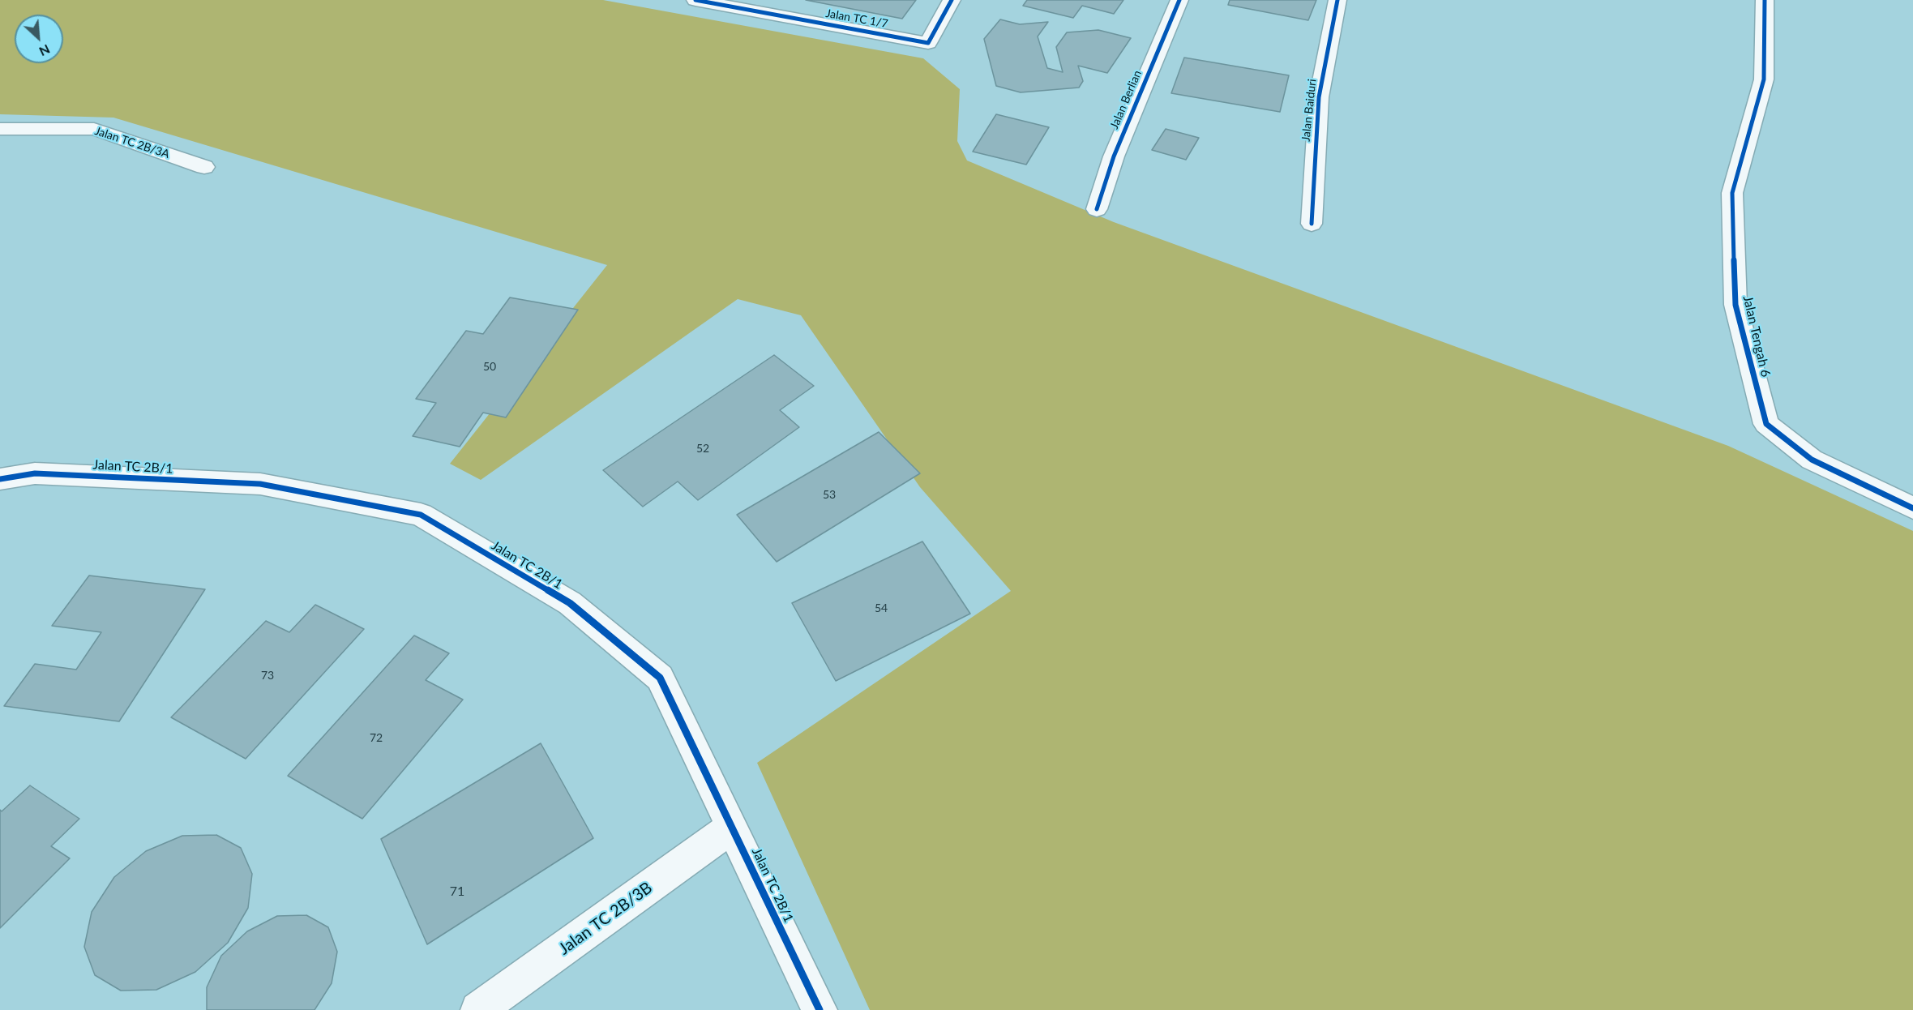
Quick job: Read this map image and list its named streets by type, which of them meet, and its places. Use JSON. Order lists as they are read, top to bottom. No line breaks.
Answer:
{"streets":{"street":["Jalan TC 1/7","Jalan Berlian","Jalan Baiduri","Jalan TC 2B/3A","Jalan Tengah 6","Jalan TC 2B/1","Jalan TC 2B/3B"]},"crossings":[["Jalan TC 2B/1","Jalan TC 2B/3B"]],"house_numbers":["50","52","53","54","73","72","71"],"north":"bottom right"}
